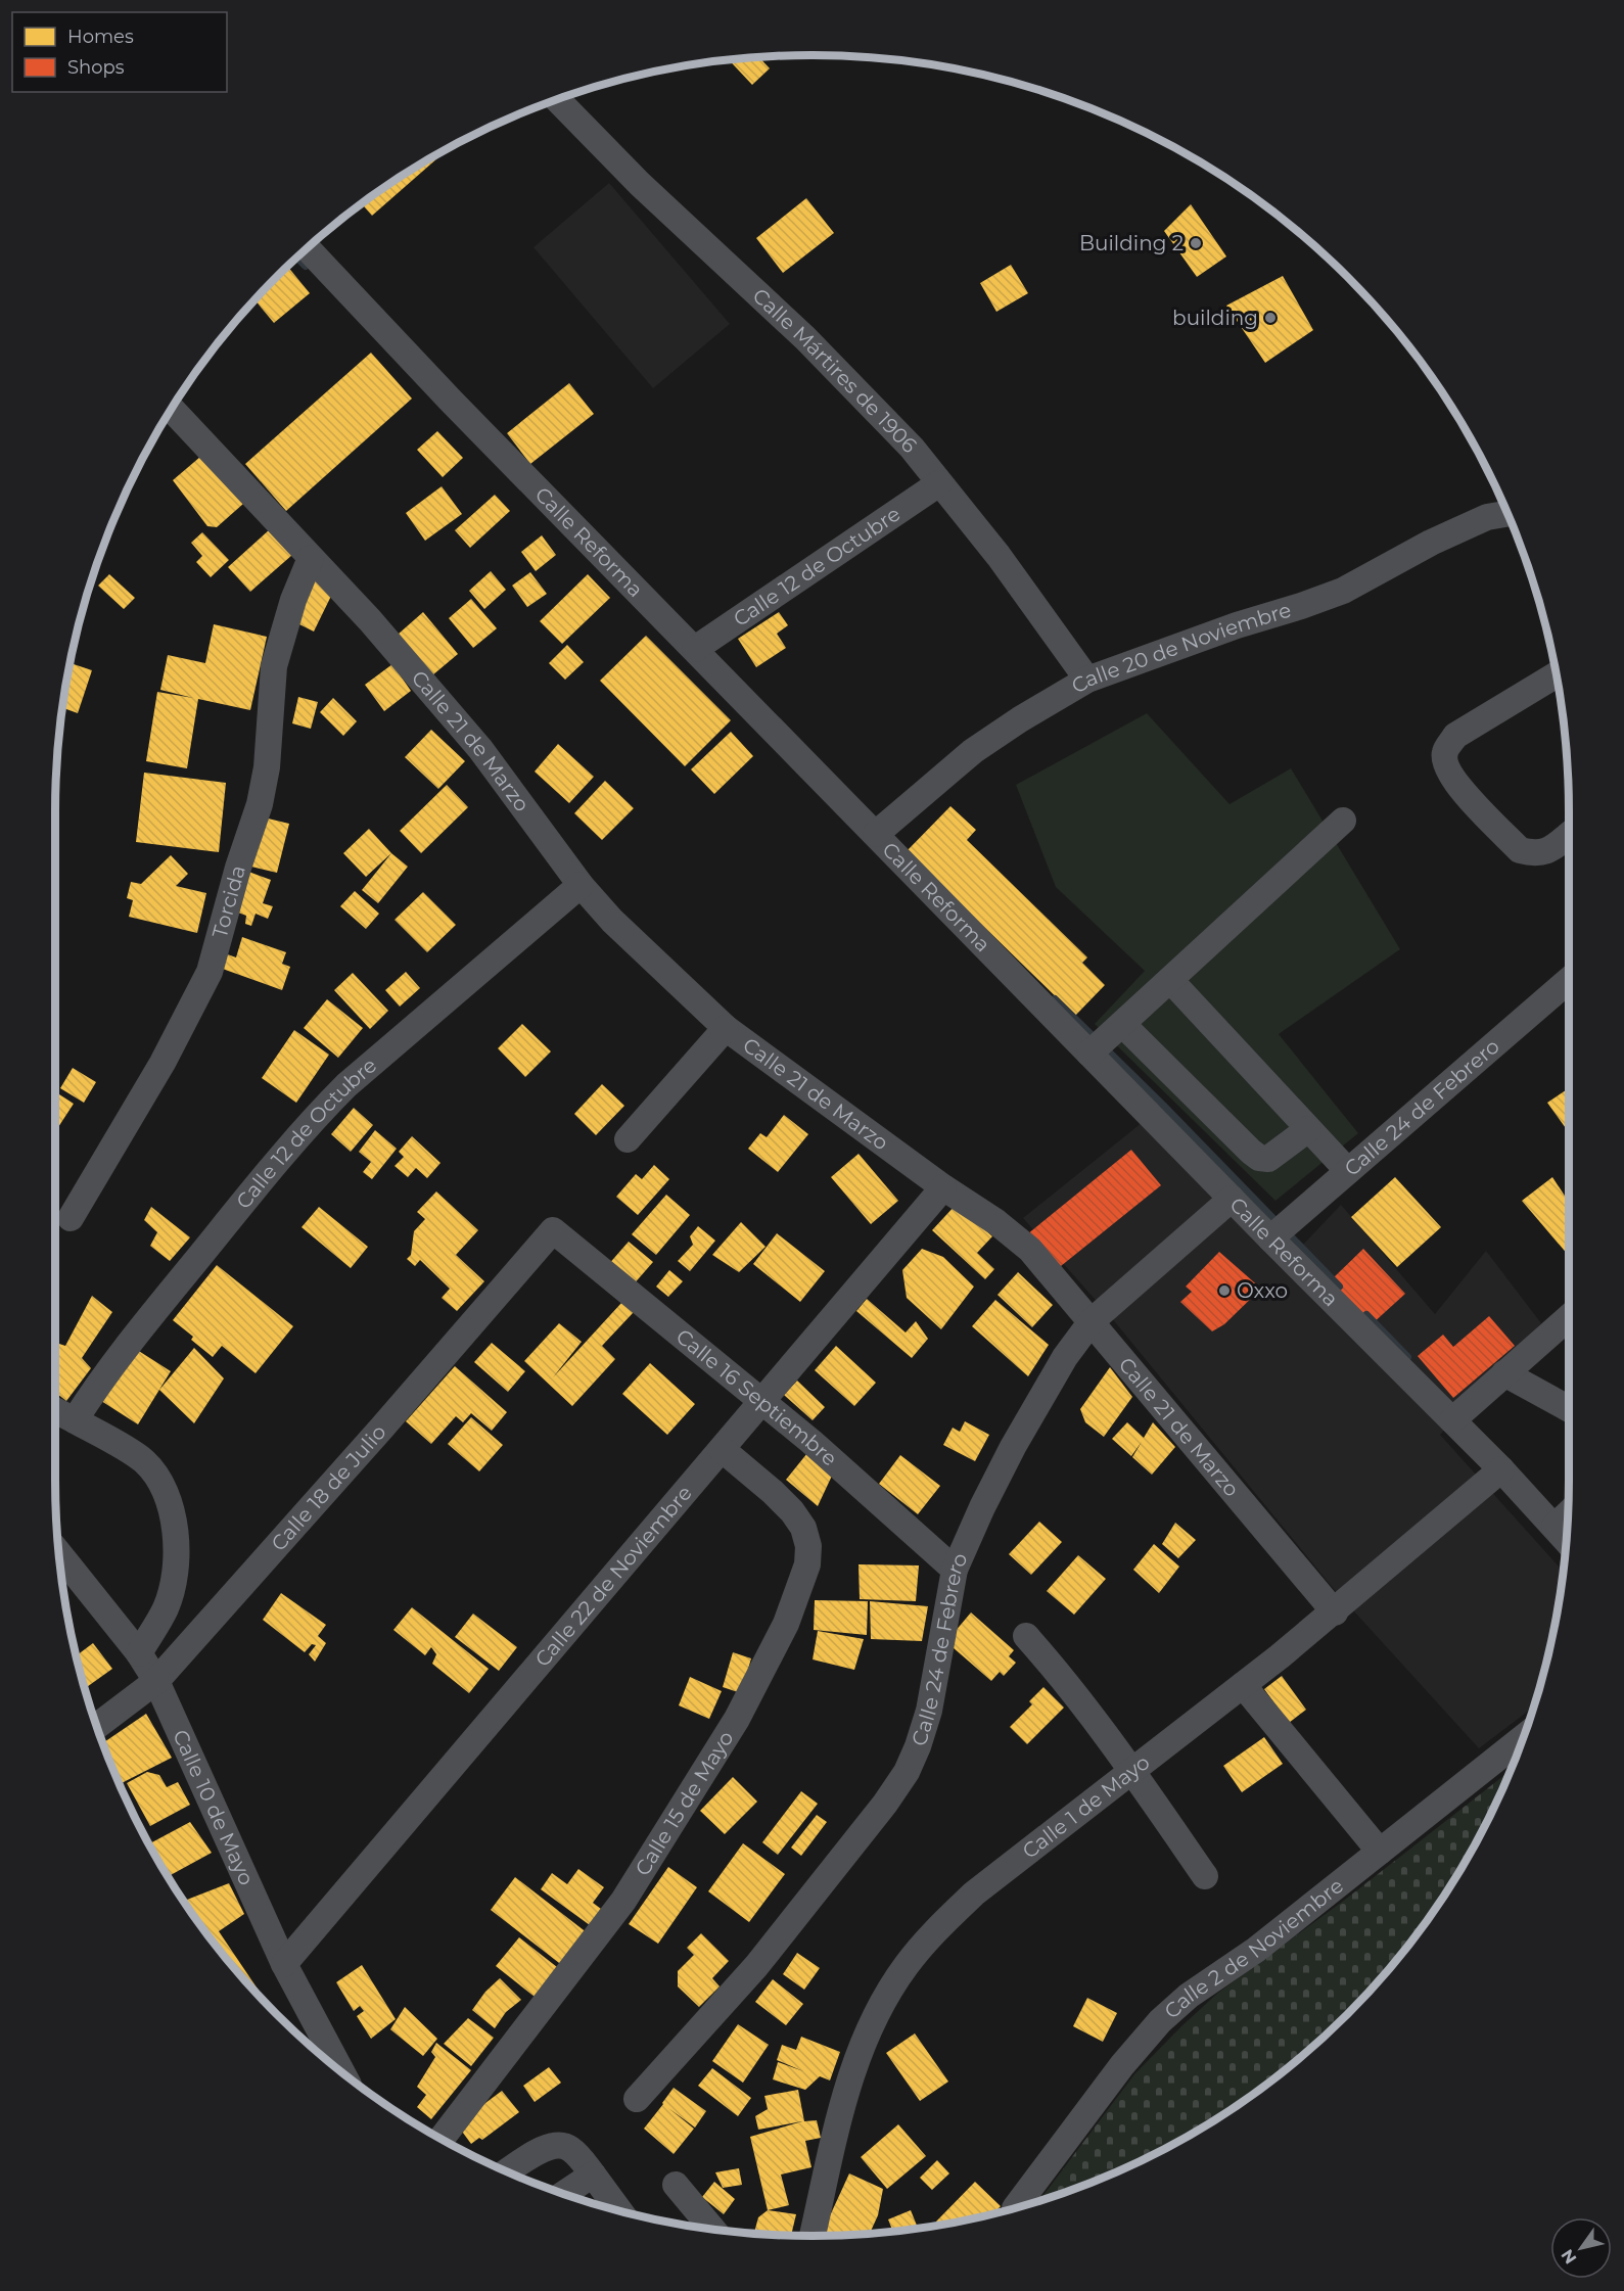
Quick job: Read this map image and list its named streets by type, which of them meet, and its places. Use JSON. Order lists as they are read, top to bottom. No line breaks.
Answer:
{"streets":{"street":["Calle Mártires de 1906","Calle Reforma","Calle 12 de Octubre","Calle 20 de Noviembre","Calle 21 de Marzo","Torcida","Calle 24 de Febrero","Calle 16 Septiembre","Calle 18 de Julio","Calle 22 de Noviembre","Calle 15 de Mayo","Calle 1 de Mayo","Calle 10 de Mayo","Calle 2 de Noviembre"]},"crossings":[["Calle Mártires de 1906","Calle 12 de Octubre"],["Calle Mártires de 1906","Calle 20 de Noviembre"],["Calle Reforma","Calle 12 de Octubre"],["Calle Reforma","Calle 20 de Noviembre"],["Calle Reforma","Calle 24 de Febrero"],["Calle Reforma","Calle 1 de Mayo"],["Calle 12 de Octubre","Calle 21 de Marzo"],["Calle 21 de Marzo","Torcida"],["Calle 21 de Marzo","Calle 24 de Febrero"],["Calle 21 de Marzo","Calle 22 de Noviembre"],["Calle 21 de Marzo","Calle 1 de Mayo"],["Calle 24 de Febrero","Calle 16 Septiembre"],["Calle 16 Septiembre","Calle 18 de Julio"],["Calle 16 Septiembre","Calle 22 de Noviembre"],["Calle 18 de Julio","Calle 10 de Mayo"],["Calle 22 de Noviembre","Calle 15 de Mayo"],["Calle 22 de Noviembre","Calle 10 de Mayo"]],"places":["Building 2","building","Oxxo"],"legend":["Homes","Shops"],"north":"bottom left"}
